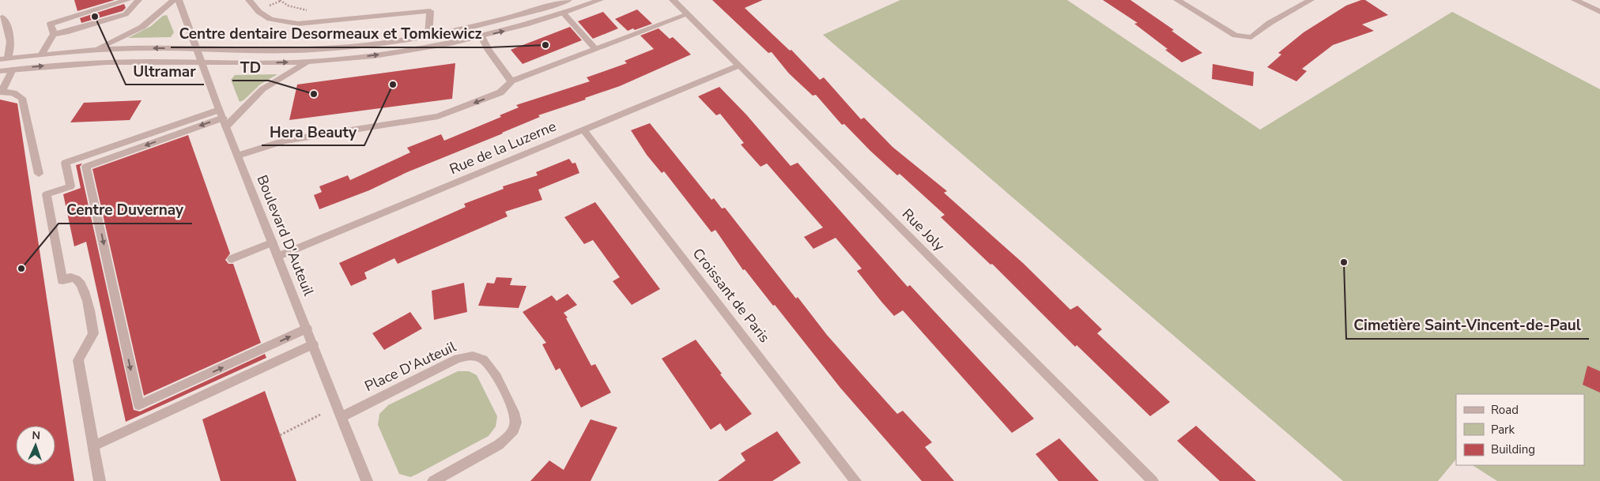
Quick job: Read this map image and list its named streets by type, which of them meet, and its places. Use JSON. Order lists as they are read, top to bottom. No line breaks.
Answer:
{"streets":{"street":["Rue de la Luzerne","Rue Joly","Boulevard D'Auteuil","Croissant de Paris","Place D'Auteuil"]},"crossings":[["Rue de la Luzerne","Rue Joly"],["Rue de la Luzerne","Boulevard D'Auteuil"],["Rue de la Luzerne","Croissant de Paris"],["Boulevard D'Auteuil","Place D'Auteuil"]],"places":["Ultramar","Centre dentaire Desormeaux et Tomkiewicz","Hera Beauty","TD","Cimetière Saint-Vincent-de-Paul","Centre Duvernay"],"legend":["Road","Park","Building"],"north":"top"}
